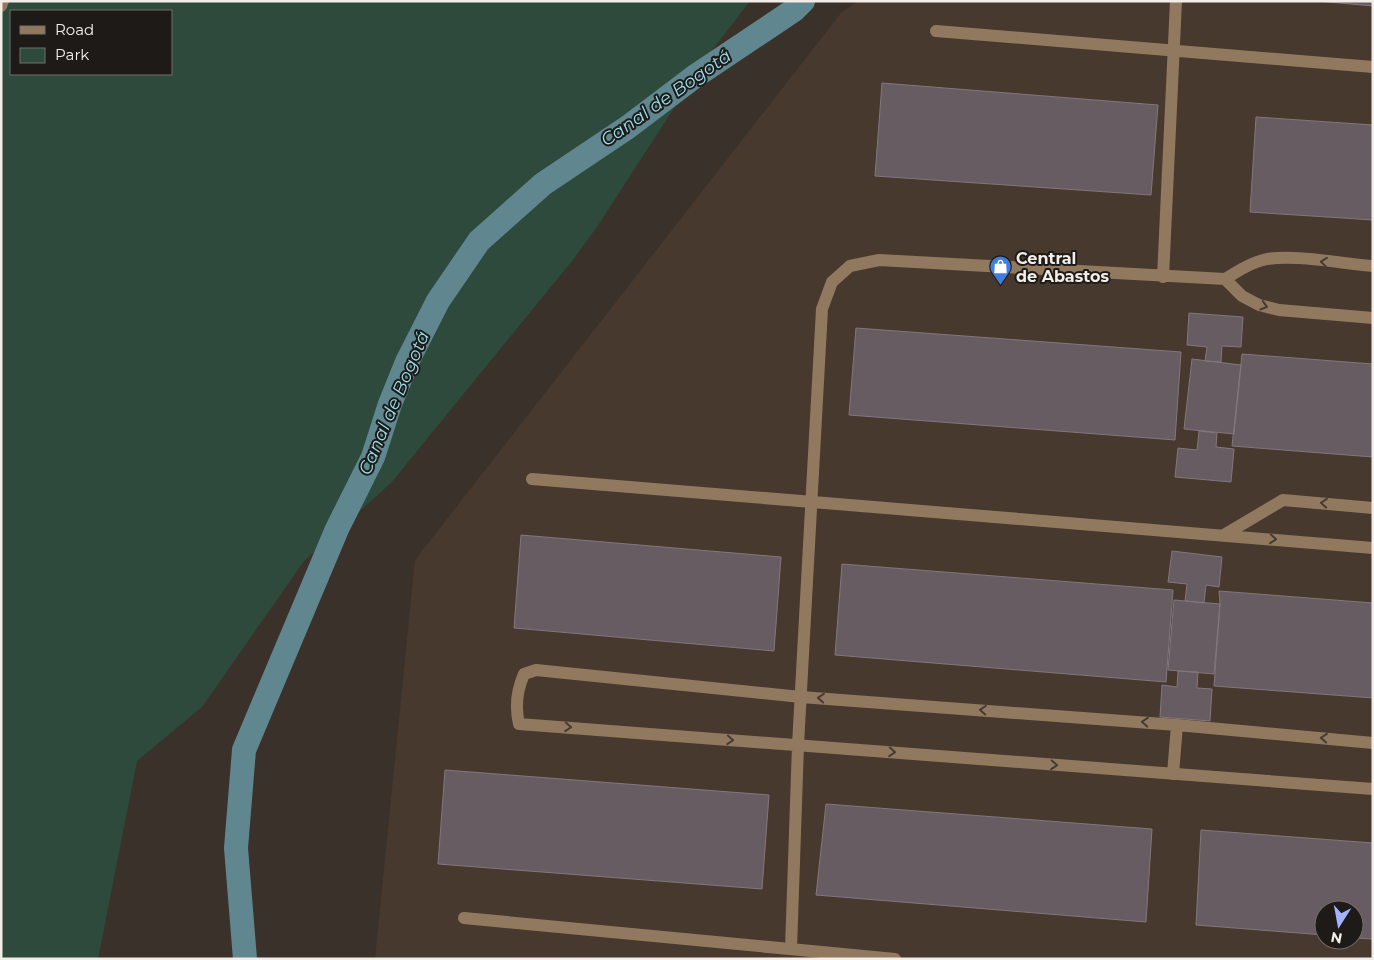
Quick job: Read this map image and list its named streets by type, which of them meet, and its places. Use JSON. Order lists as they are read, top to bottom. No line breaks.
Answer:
{"water":["Canal de Bogotá"],"places":{"shop":["Central de Abastos"]},"legend":["Road","Park"],"north":"bottom"}
